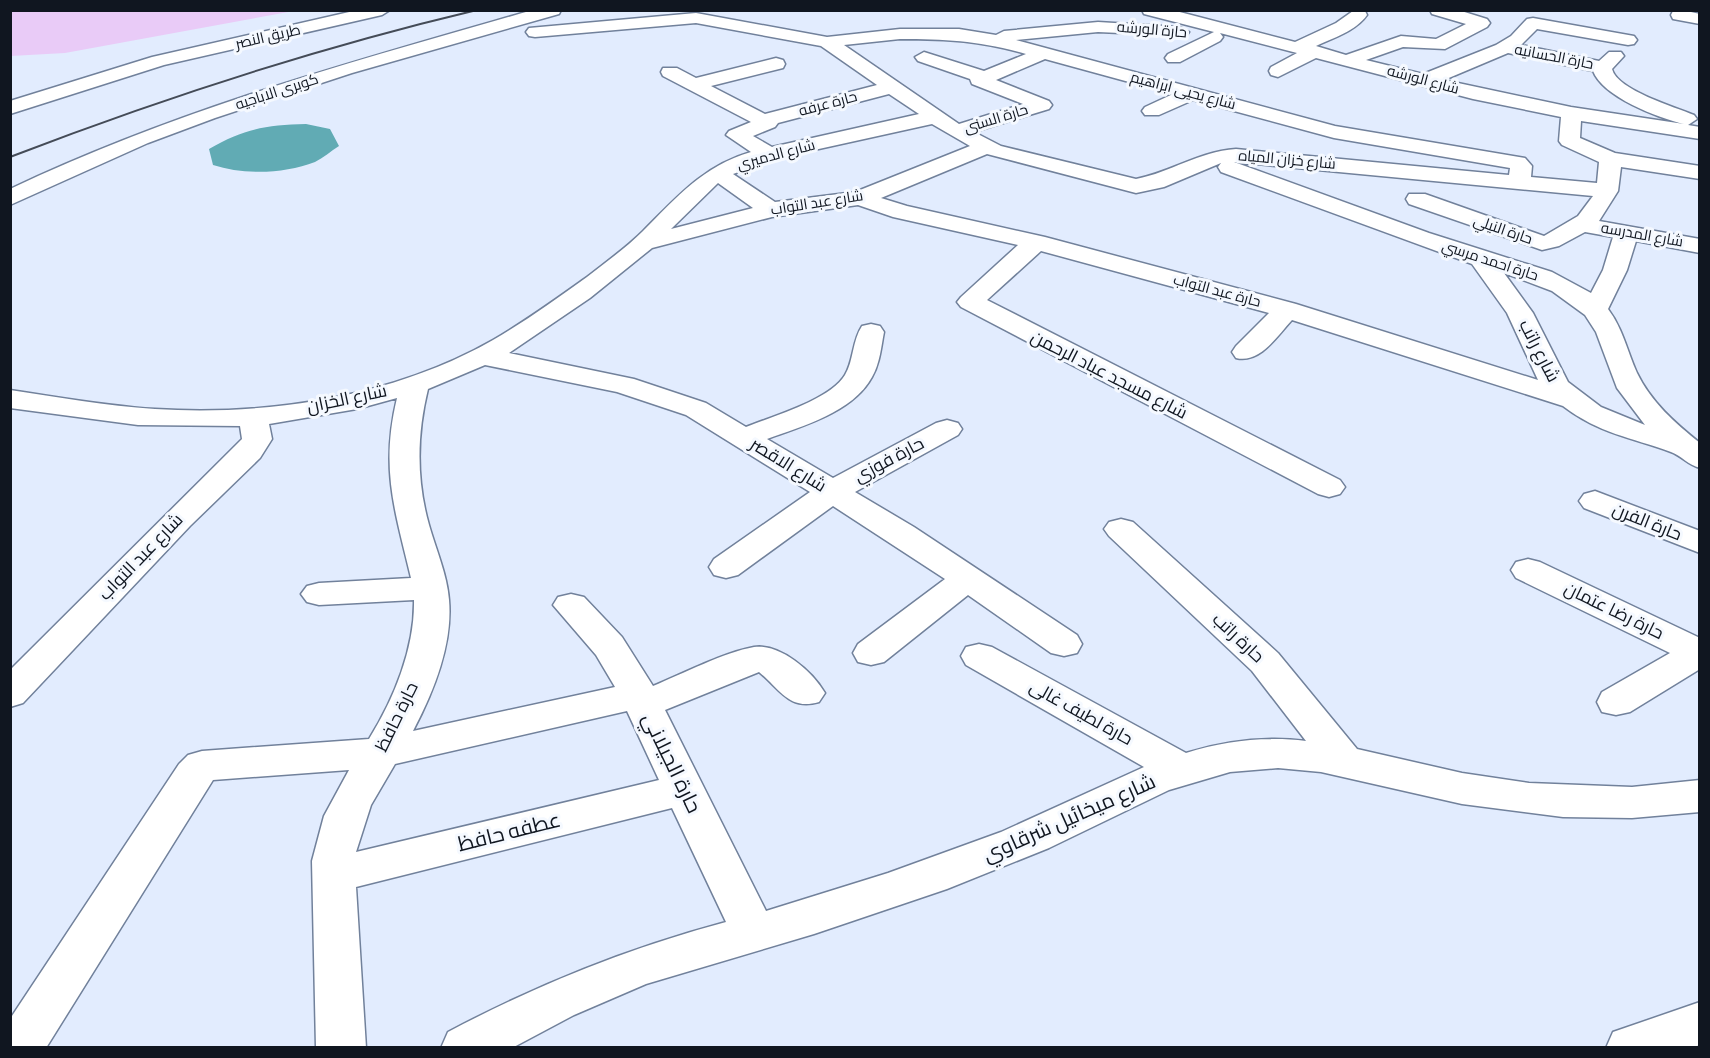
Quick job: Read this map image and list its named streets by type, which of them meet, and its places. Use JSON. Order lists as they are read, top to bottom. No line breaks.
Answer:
{"streets":{"main road":["حارة الورشه","طريق النصر","حارة الحسانيه","شارع الورشه","شارع يحيى ابراهيم","كوبرى الاباجيه","حارة عرفه","حارة السنى","شارع الدميري","شارع خزان المياه","شارع عبد التواب","حارة النيلي","شارع المدرسه","حارة احمد مرسي","حارة عبد التواب","شارع راتب","شارع مسجد عباد الرحمن","شارع الخزان","حارة فوزي","شارع الاقصر","حارة الفرن","حارة رضا عتمان","حارة راتب","حارة لطيف غالى","حارة حافظ","حارة الجيلاني","شارع ميخائيل شرقاوي","عطفه حافظ"]},"crossings":[["حارة الورشه","شارع الورشه"],["حارة الورشه","شارع يحيى ابراهيم"],["شارع يحيى ابراهيم","شارع خزان المياه"],["حارة عرفه","شارع الدميري"],["حارة عرفه","شارع خزان المياه"],["حارة السنى","شارع خزان المياه"],["شارع الدميري","شارع خزان المياه"],["شارع الدميري","شارع عبد التواب"],["شارع الدميري","شارع الخزان"],["شارع خزان المياه","شارع عبد التواب"],["شارع خزان المياه","حارة النيلي"],["شارع خزان المياه","حارة احمد مرسي"],["شارع عبد التواب","حارة عبد التواب"],["شارع عبد التواب","شارع الخزان"],["حارة النيلي","شارع المدرسه"],["حارة احمد مرسي","شارع راتب"],["حارة عبد التواب","شارع راتب"],["حارة عبد التواب","شارع مسجد عباد الرحمن"],["شارع الخزان","شارع الاقصر"],["شارع الخزان","حارة حافظ"],["حارة فوزي","شارع الاقصر"],["حارة راتب","شارع ميخائيل شرقاوي"],["حارة لطيف غالى","شارع ميخائيل شرقاوي"],["حارة حافظ","عطفه حافظ"],["حارة الجيلاني","شارع ميخائيل شرقاوي"],["حارة الجيلاني","عطفه حافظ"]]}
